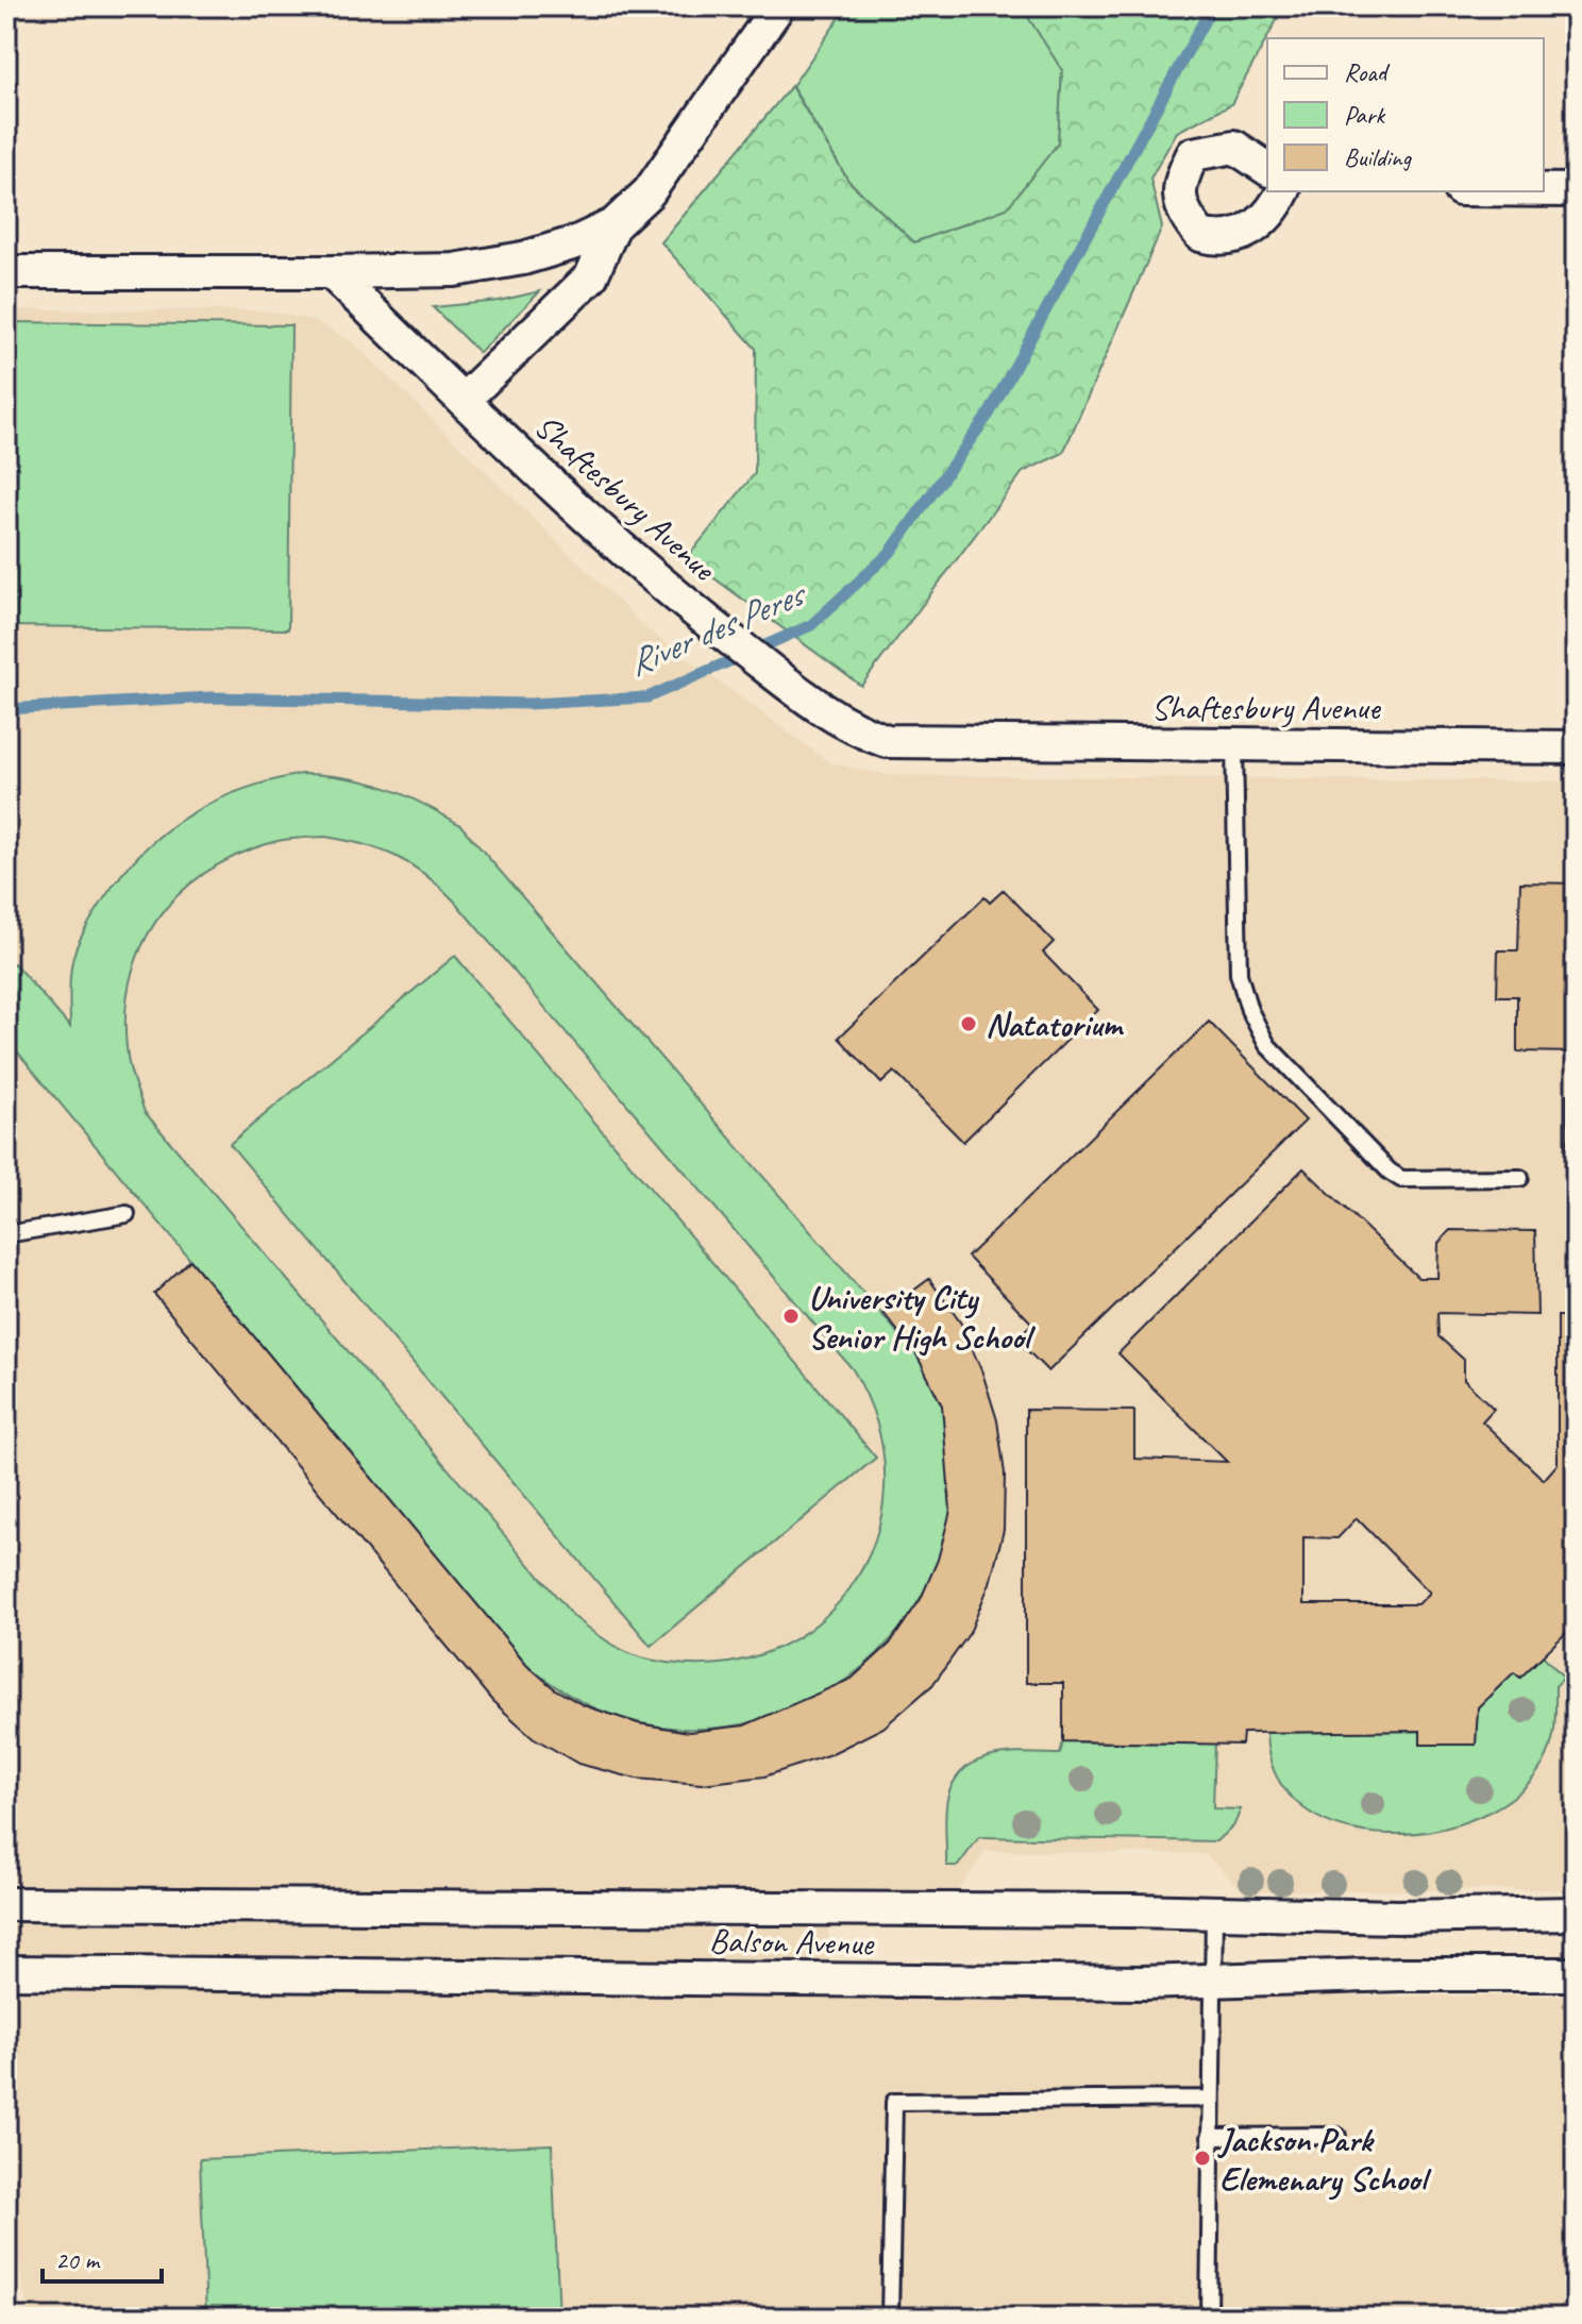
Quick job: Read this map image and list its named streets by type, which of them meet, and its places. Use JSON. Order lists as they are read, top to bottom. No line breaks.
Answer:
{"streets":{"street":["Shaftesbury Avenue","Balson Avenue"]},"water":["River des Peres"],"places":["Natatorium","University City Senior High School","Jackson Park Elemenary School"],"legend":["Road","Park","Building"],"scale_bar":"20 m"}
